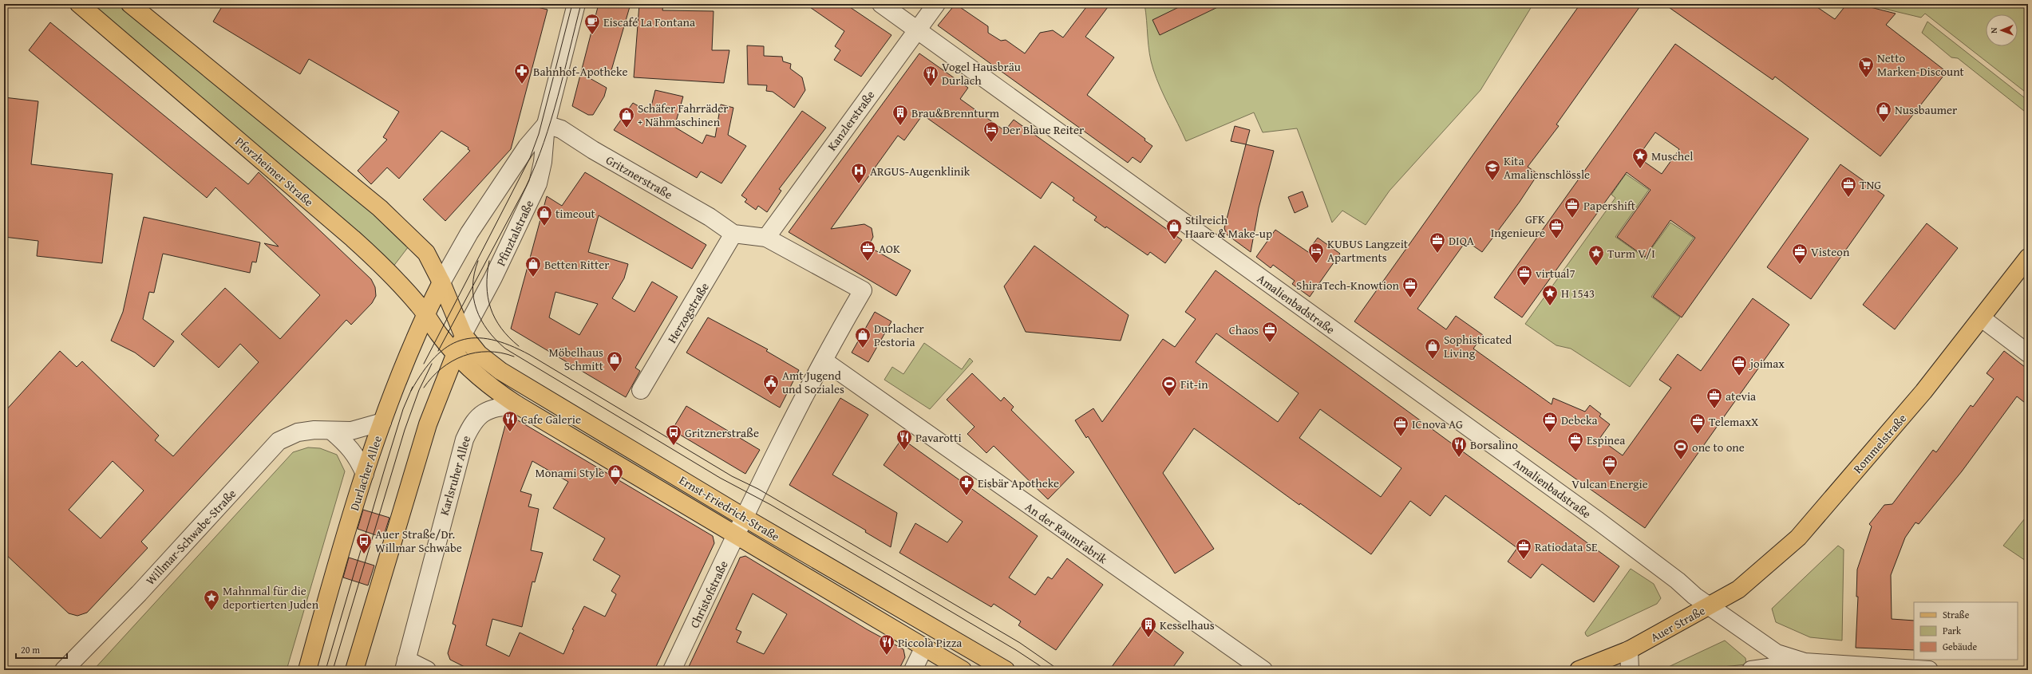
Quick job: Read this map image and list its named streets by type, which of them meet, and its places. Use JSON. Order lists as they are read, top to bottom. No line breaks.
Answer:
{"streets":{"main road":["Pforzheimer Straße","Rommelstraße","Durlacher Allee","Ernst-Friedrich-Straße","Auer Straße"],"street":["Kanzlerstraße","Gritznerstraße","Pfinztalstraße","Amalienbadstraße","Herzogstraße","Karlsruher Allee","An der RaumFabrik","Willmar-Schwabe-Straße","Christofstraße"]},"crossings":[["Kanzlerstraße","Gritznerstraße"],["Kanzlerstraße","Amalienbadstraße"],["Pforzheimer Straße","Durlacher Allee"],["Pforzheimer Straße","Ernst-Friedrich-Straße"],["Gritznerstraße","Pfinztalstraße"],["Gritznerstraße","Herzogstraße"],["Gritznerstraße","Ernst-Friedrich-Straße"],["Gritznerstraße","An der RaumFabrik"],["Gritznerstraße","Christofstraße"],["Pfinztalstraße","Durlacher Allee"],["Pfinztalstraße","Ernst-Friedrich-Straße"],["Amalienbadstraße","Rommelstraße"],["Amalienbadstraße","Auer Straße"],["Rommelstraße","Auer Straße"],["Durlacher Allee","Willmar-Schwabe-Straße"],["Karlsruher Allee","Ernst-Friedrich-Straße"],["Ernst-Friedrich-Straße","Christofstraße"]],"places":{"cafe":["Eiscafé La Fontana"],"supermarket":["Netto Marken-Discount"],"pharmacy":["Bahnhof-Apotheke","Eisbär Apotheke"],"restaurant":["Vogel Hausbräu Durlach","Cafe Galerie","Pavarotti","Borsalino","Piccola Pizza"],"shop":["Nussbaumer","Schäfer Fahrräder + Nähmaschinen","timeout","Stilreich Haare & Make-up","Betten Ritter","Durlacher Pestoria","Sophisticated Living","Möbelhaus Schmitt","Monami Style"],"building":["Brau&Brennturm","Kesselhaus"],"hotel":["Der Blaue Reiter","KUBUS Langzeit Apartments"],"place":["Muschel","Turm V/I","H 1543","Mahnmal für die deportierten Juden"],"school or university":["Kita Amalienschlössle"],"hospital":["ARGUS-Augenklinik"],"office":["TNG","Papershift","GFK Ingenieure","DIQA","AOK","Visteon","virtual7","ShiraTech-Knowtion","Chaos","joimax","atevia","Debeka","TelemaxX","ICnova AG","Espinea","Vulcan Energie","Ratiodata SE"],"public building":["Amt Jugend und Soziales"],"sports":["Fit-in","one to one"],"bus stop":["Gritznerstraße","Auer Straße/Dr. Willmar Schwabe"]},"legend":["Straße","Park","Gebäude"],"scale_bar":"20 m","north":"left"}
